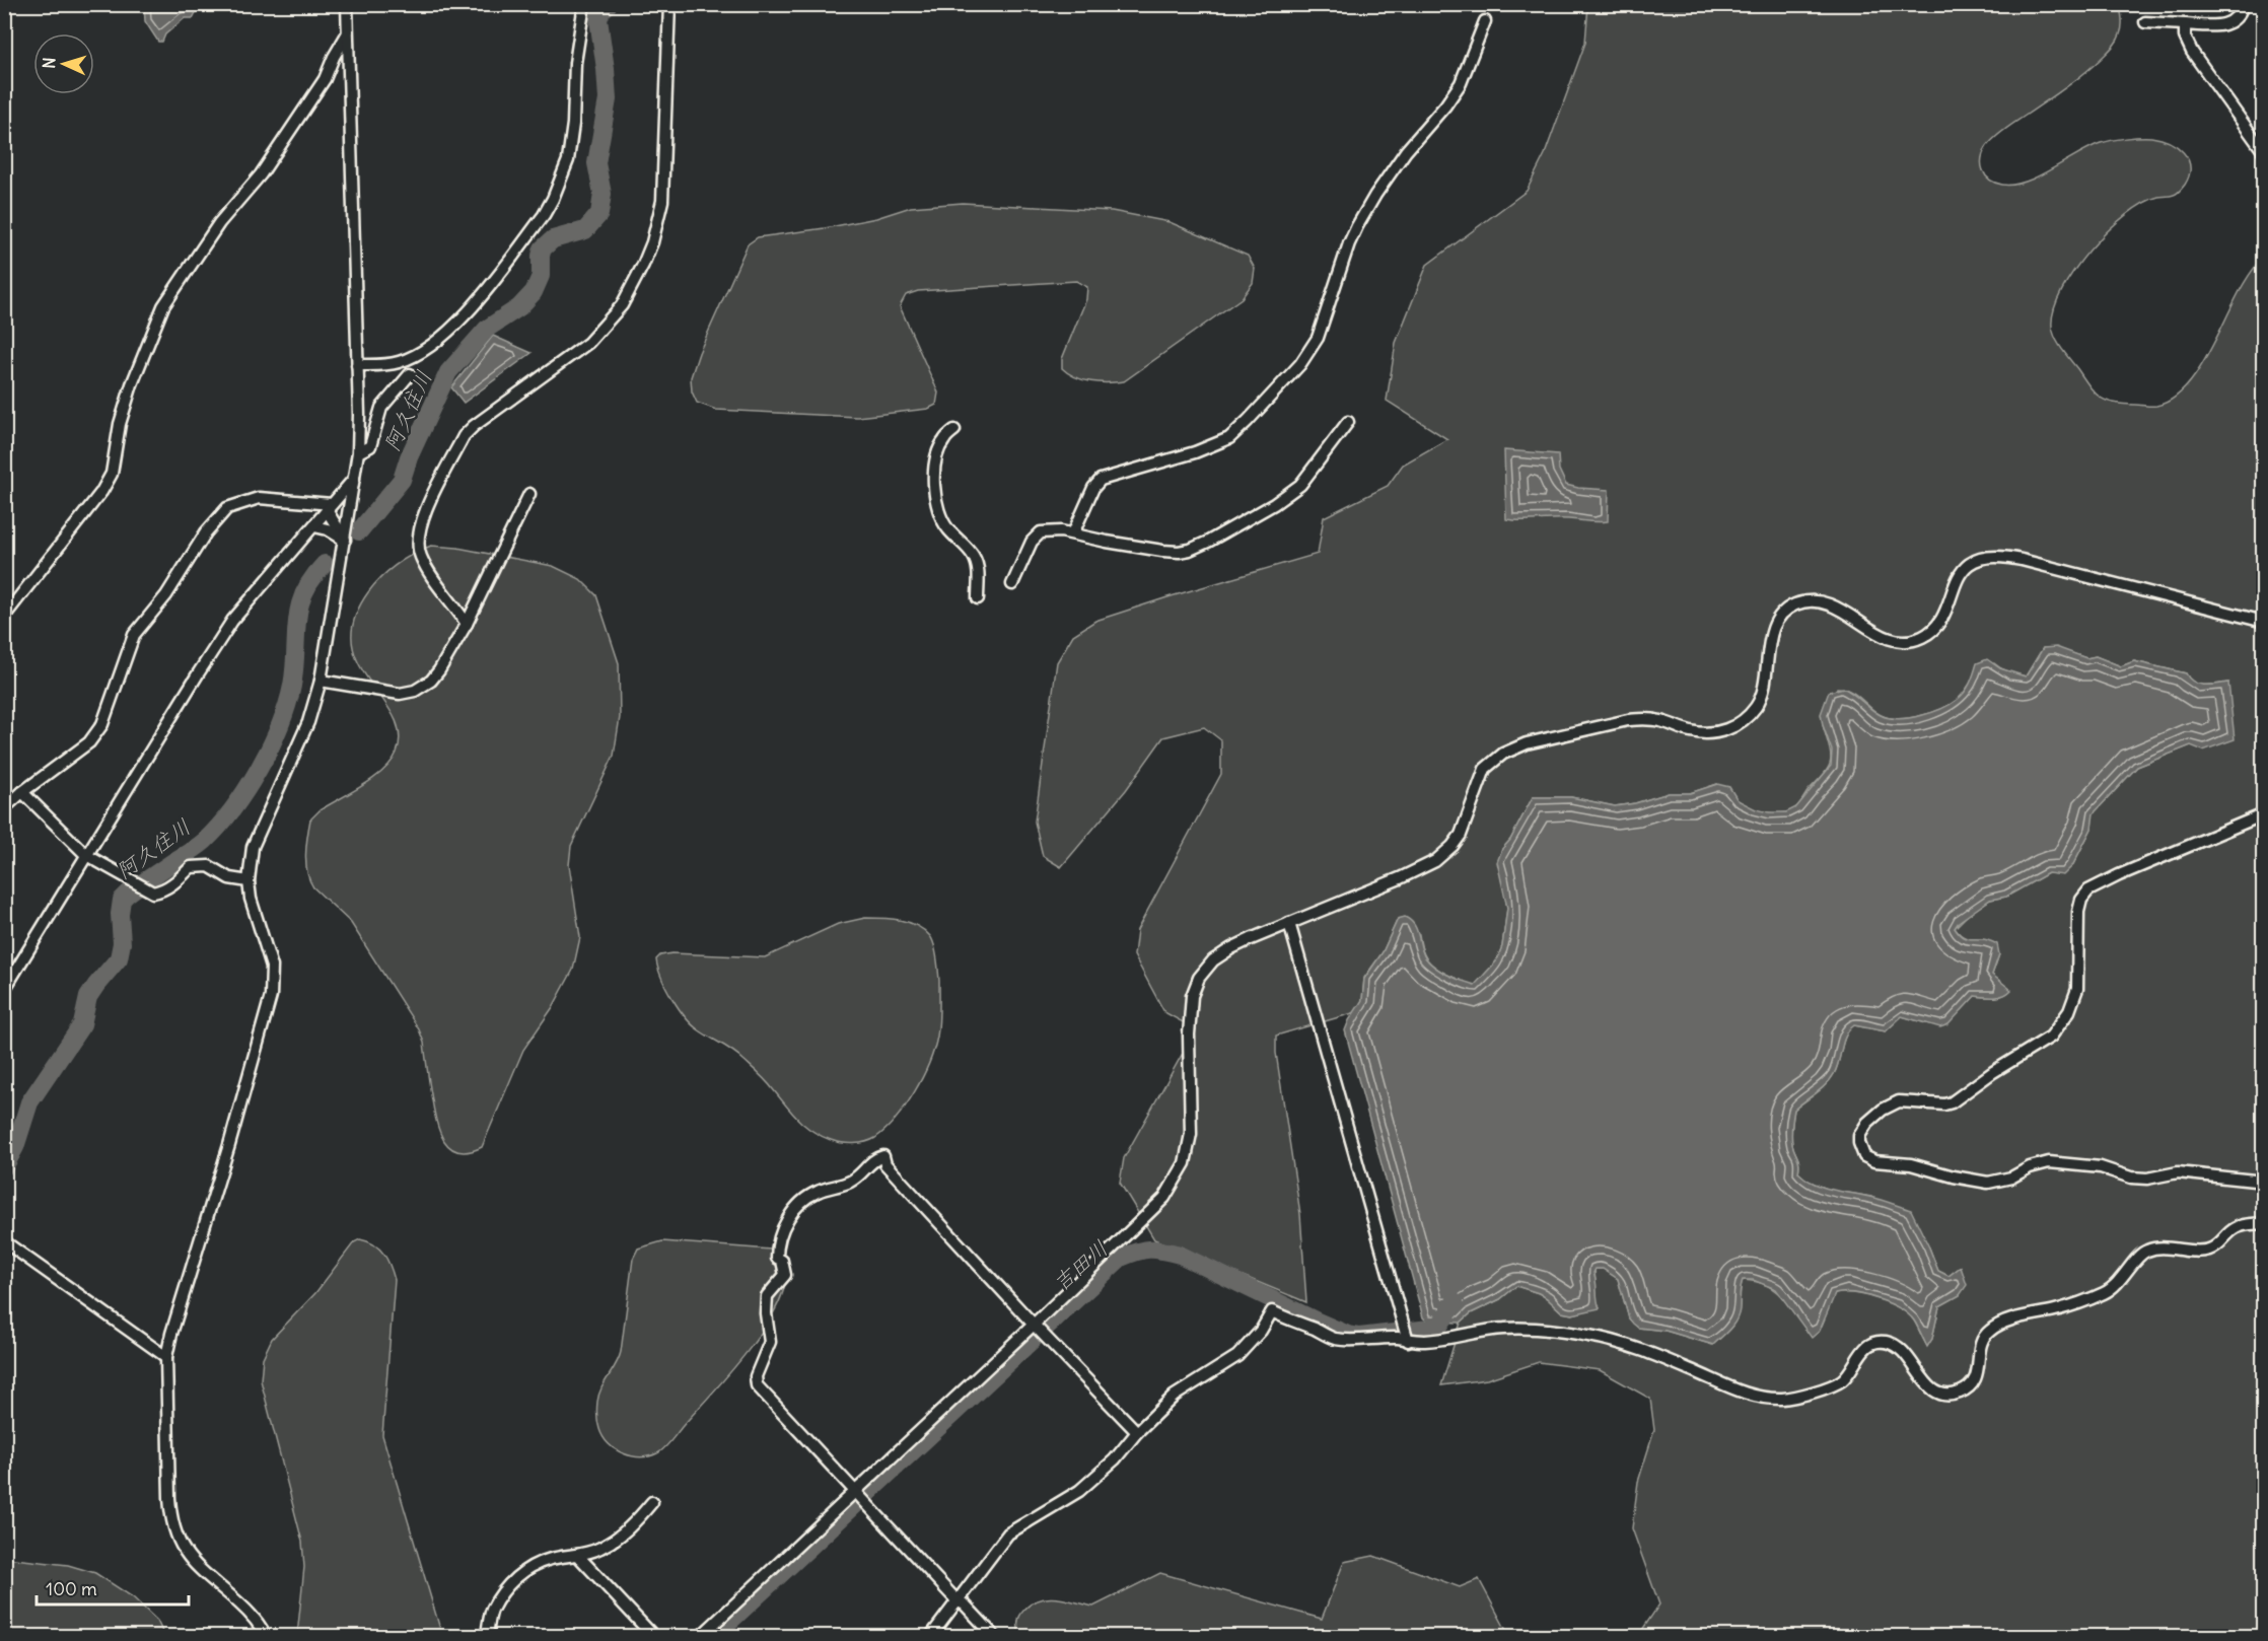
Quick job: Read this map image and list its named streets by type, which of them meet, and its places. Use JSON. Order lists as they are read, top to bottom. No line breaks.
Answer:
{"water":["阿久住川","吉田川"],"scale_bar":"100 m","north":"left"}
